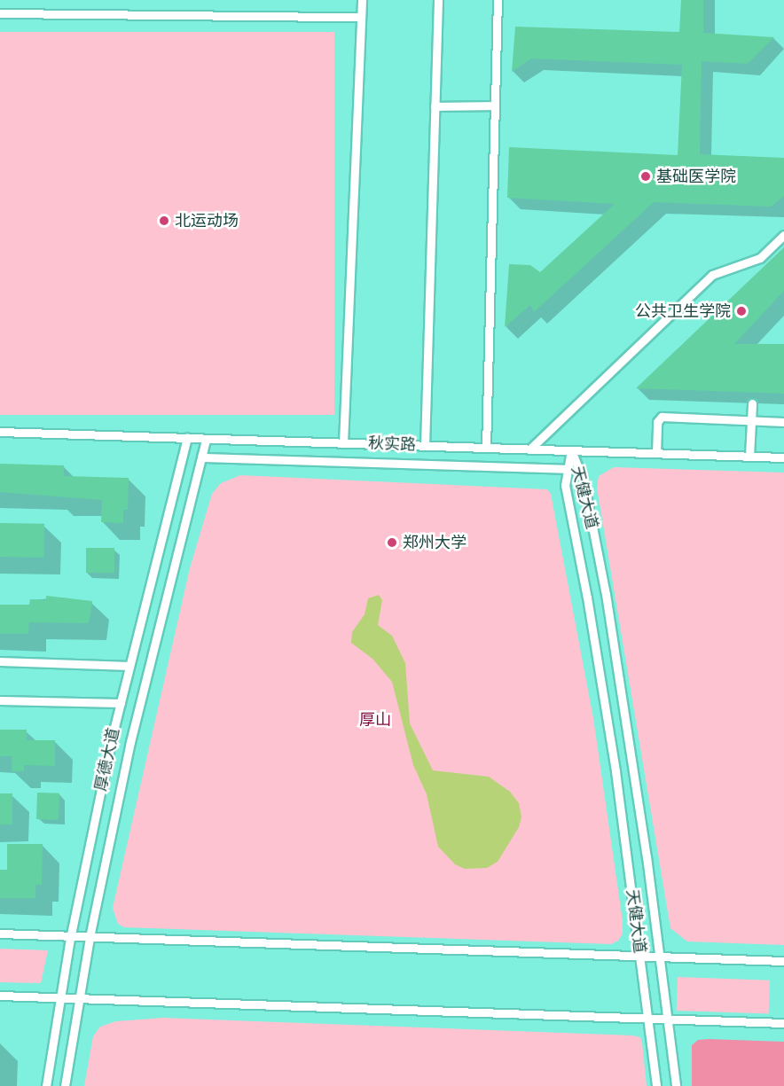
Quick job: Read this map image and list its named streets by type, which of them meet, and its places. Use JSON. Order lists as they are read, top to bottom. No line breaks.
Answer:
{"streets":{"lane":["秋实路","天健大道","厚德大道"]},"crossings":[["秋实路","天健大道"],["秋实路","厚德大道"]],"parks":["厚山"],"places":["基础医学院","北运动场","公共卫生学院","郑州大学"]}
